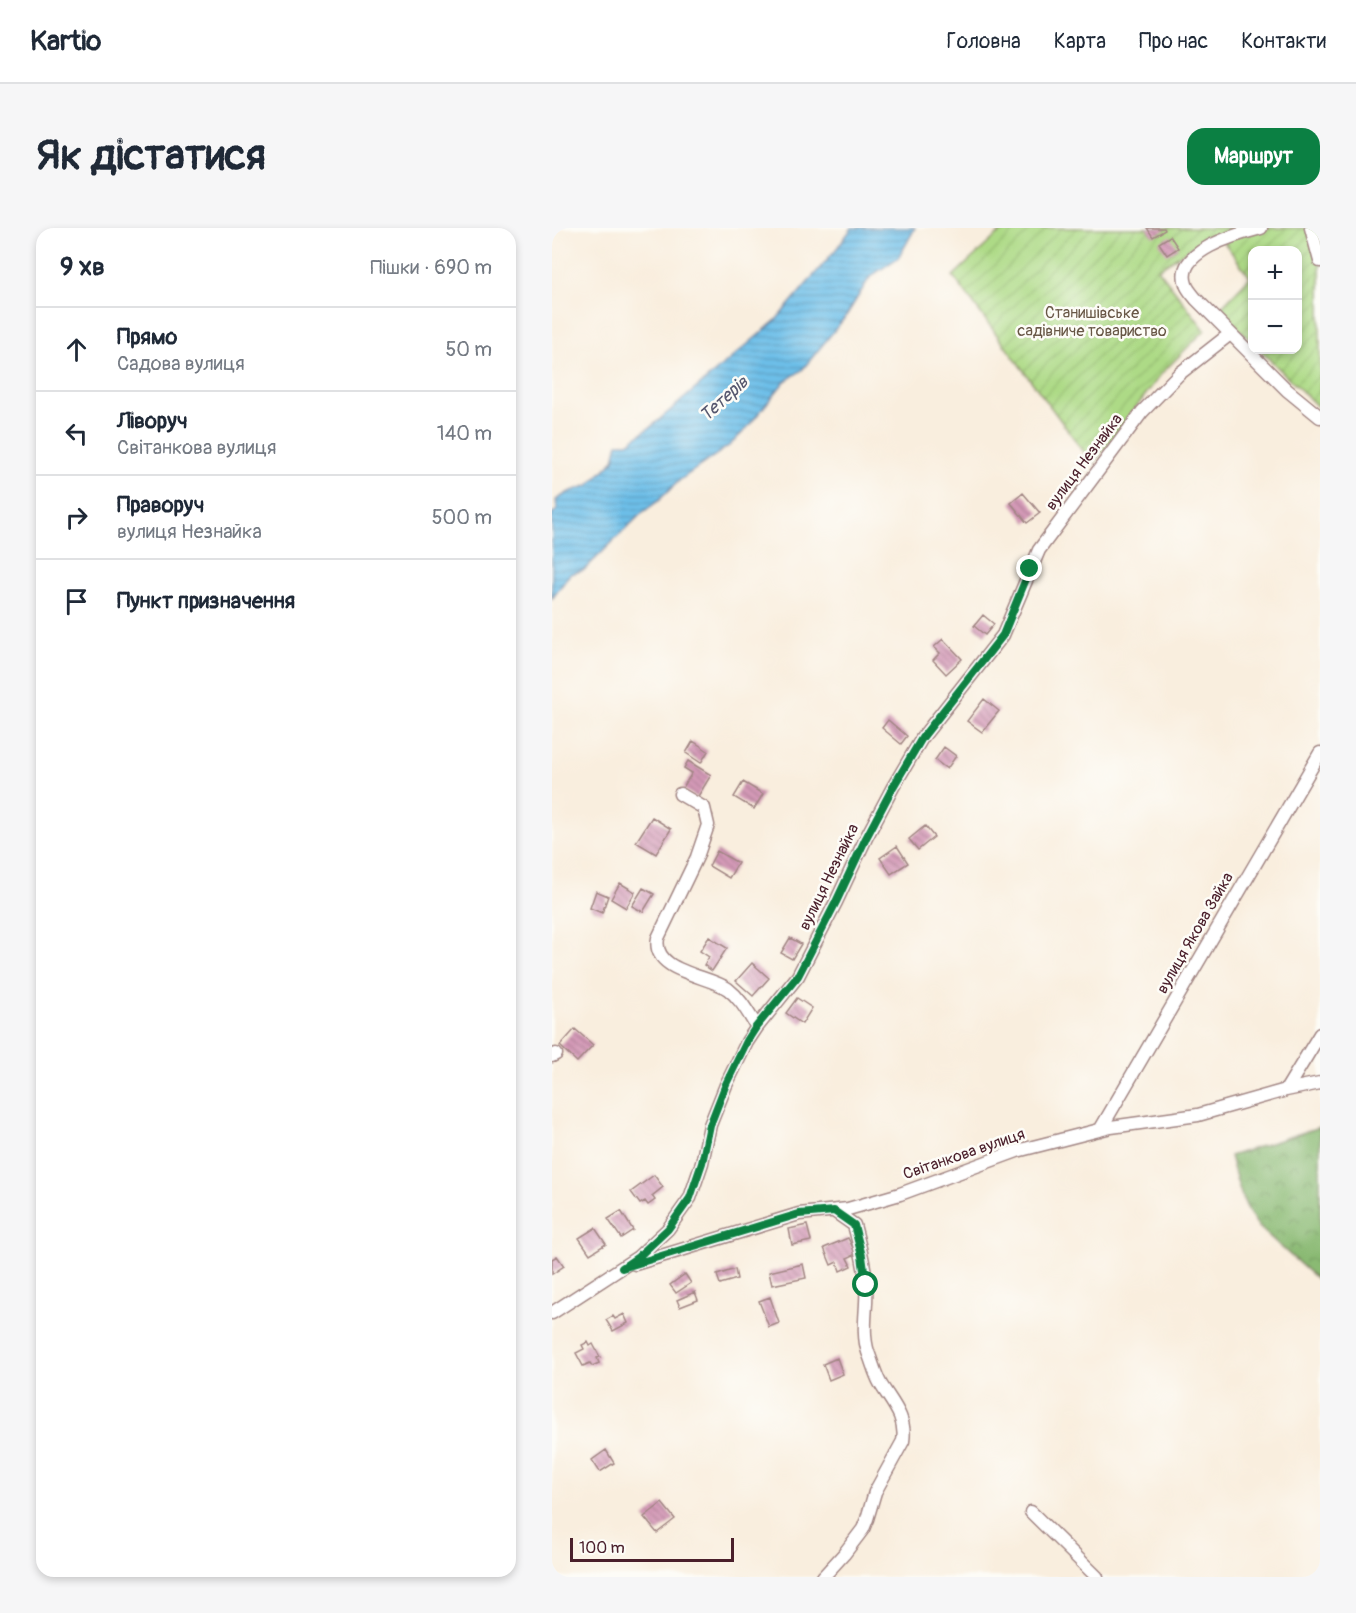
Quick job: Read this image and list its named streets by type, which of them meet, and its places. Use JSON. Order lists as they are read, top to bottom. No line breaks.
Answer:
{"streets":{"street":["вулиця Незнайка","вулиця Якова Зайка","Світанкова вулиця"]},"crossings":[["вулиця Незнайка","Світанкова вулиця"],["вулиця Якова Зайка","Світанкова вулиця"]],"water":["Тетерів"],"parks":["Станишівське садівниче товариство"],"scale_bar":"100 m","page":{"header":"Kartio","nav":["Головна","Карта","Про нас","Контакти"],"buttons":"Маршрут","title":"Як дістатися","heading":["9 хв","Пішки · 690 m"],"map_buttons":["+","−"],"list":[["Прямо","Садова вулиця","50 m"],["Ліворуч","Світанкова вулиця","140 m"],["Праворуч","вулиця Незнайка","500 m"],"Пункт призначення"],"scale":"100 m"}}
